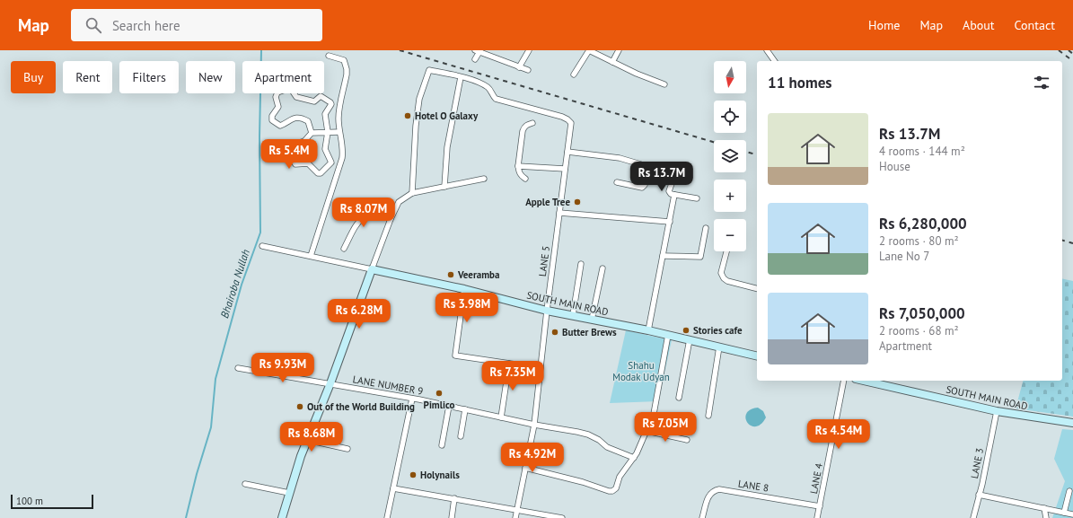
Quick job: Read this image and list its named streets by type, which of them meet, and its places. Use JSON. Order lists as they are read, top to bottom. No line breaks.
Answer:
{"streets":{"main road":["SOUTH MAIN ROAD"],"street":["LANE 5","LANE NUMBER 9","LANE 3","LANE 4","LANE 8"]},"crossings":[["LANE 5","SOUTH MAIN ROAD"],["LANE 5","LANE NUMBER 9"],["SOUTH MAIN ROAD","LANE 3"],["LANE 4","LANE 8"]],"water":["Bhairoba Nullah"],"parks":["Shahu Modak Udyan"],"places":["Hotel O Galaxy","Apple Tree","Veeramba","Stories cafe","Butter Brews","Pimlico","Out of the World Building","Holynails"],"scale_bar":"100 m","north":"bottom","page":{"header":"Map","search":"Search here","nav":["Home","Map","About","Contact"],"map_buttons":["+","−"],"chip":["Buy","Rent","Filters","New","Apartment"],"heading":"11 homes","list":[{"name":"Rs 13.7M","note":"4 rooms · 144 m² · House"},{"name":"Rs 6,280,000","note":"2 rooms · 80 m² · Lane No 7"},{"name":"Rs 7,050,000","note":"2 rooms · 68 m² · Apartment"}],"price":["Rs 5.4M","Rs 13.7M","Rs 8.07M","Rs 3.98M","Rs 6.28M","Rs 9.93M","Rs 7.35M","Rs 7.05M","Rs 4.54M","Rs 8.68M","Rs 4.92M"],"scale":"100 m"}}
